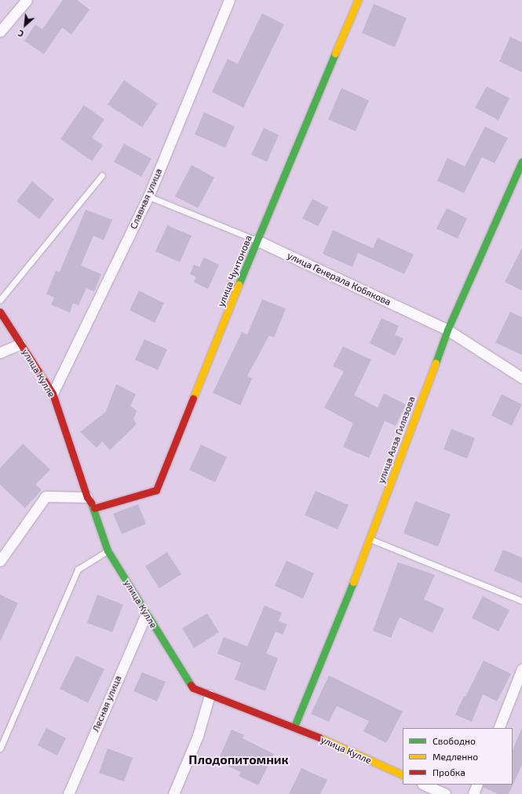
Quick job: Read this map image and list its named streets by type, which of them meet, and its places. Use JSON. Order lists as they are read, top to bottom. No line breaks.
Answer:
{"streets":{"street":["Славная улица","улица Чунтонова","улица Генерала Кобякова","улица Кулле","улица Аяза Гилязова","Лесная улица"]},"crossings":[["Славная улица","улица Генерала Кобякова"],["Славная улица","улица Кулле"],["улица Чунтонова","улица Генерала Кобякова"],["улица Чунтонова","улица Кулле"],["улица Генерала Кобякова","улица Аяза Гилязова"],["улица Кулле","улица Аяза Гилязова"],["улица Кулле","Лесная улица"]],"districts":["Плодопитомник"],"legend":["Свободно","Медленно","Пробка"],"north":"bottom left"}
